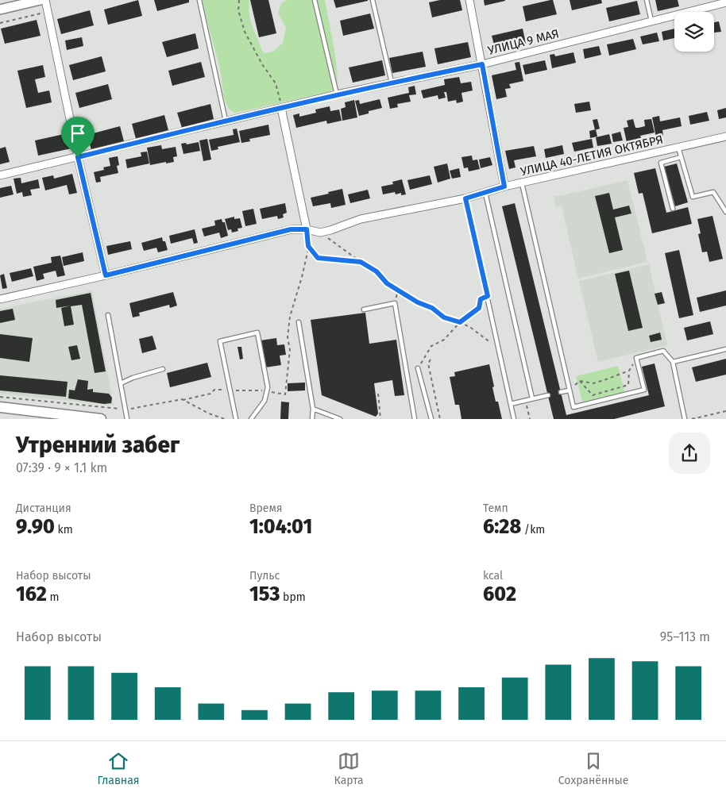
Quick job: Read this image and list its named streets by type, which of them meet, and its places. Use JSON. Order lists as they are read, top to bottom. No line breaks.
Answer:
{"streets":{"street":["УЛИЦА 9 МАЯ","УЛИЦА 40-ЛЕТИЯ ОКТЯБРЯ"]},"page":{"heading":["Утренний забег","07:39 · 9 × 1.1 km"],"stats":[["Дистанция","9.90 km"],["Время","1:04:01"],["Темп","6:28 /km"],["Набор высоты","162 m"],["Пульс","153 bpm"],["kcal","602"]],"chart":["Набор высоты","95–113 m"],"tabs":["Главная","Карта","Сохранённые"]}}
